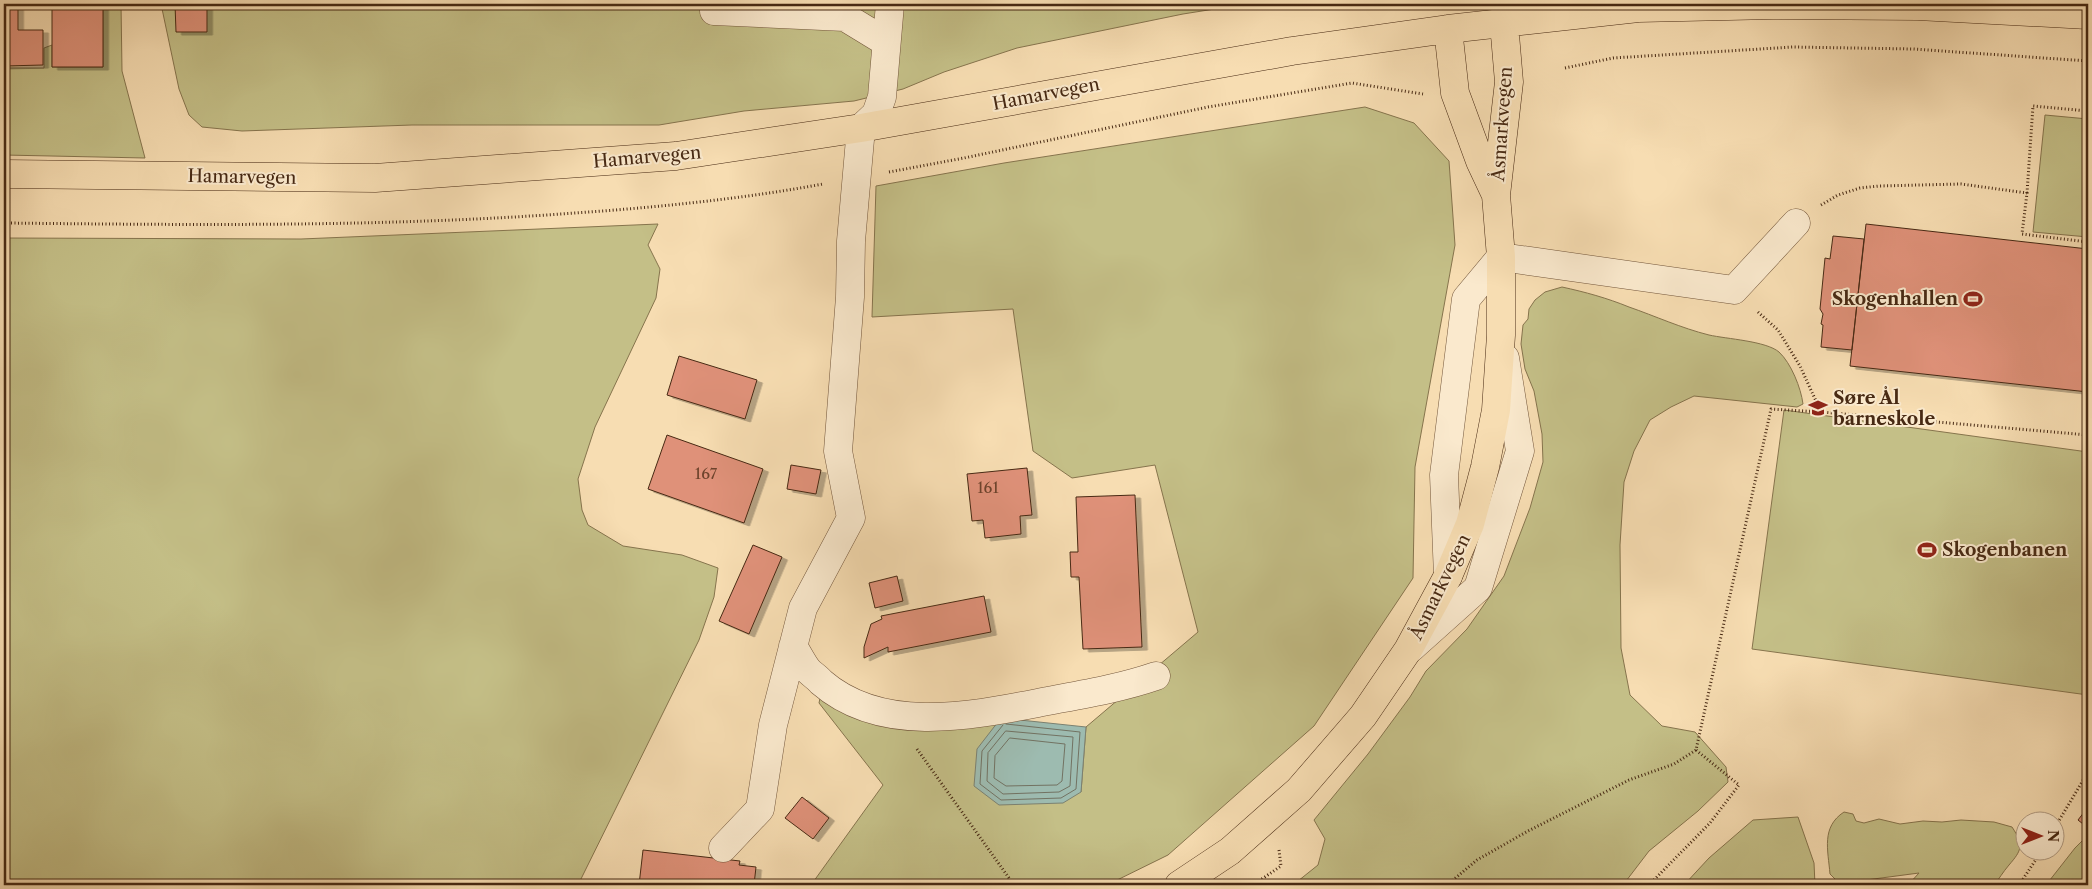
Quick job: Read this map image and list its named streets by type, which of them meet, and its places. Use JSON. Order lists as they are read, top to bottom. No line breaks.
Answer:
{"streets":{"main road":["Hamarvegen","Åsmarkvegen"]},"crossings":[["Hamarvegen","Åsmarkvegen"]],"places":{"sports":["Skogenhallen","Skogenbanen"],"school or university":["Søre Ål barneskole"]},"house_numbers":["167","161"],"north":"right"}
